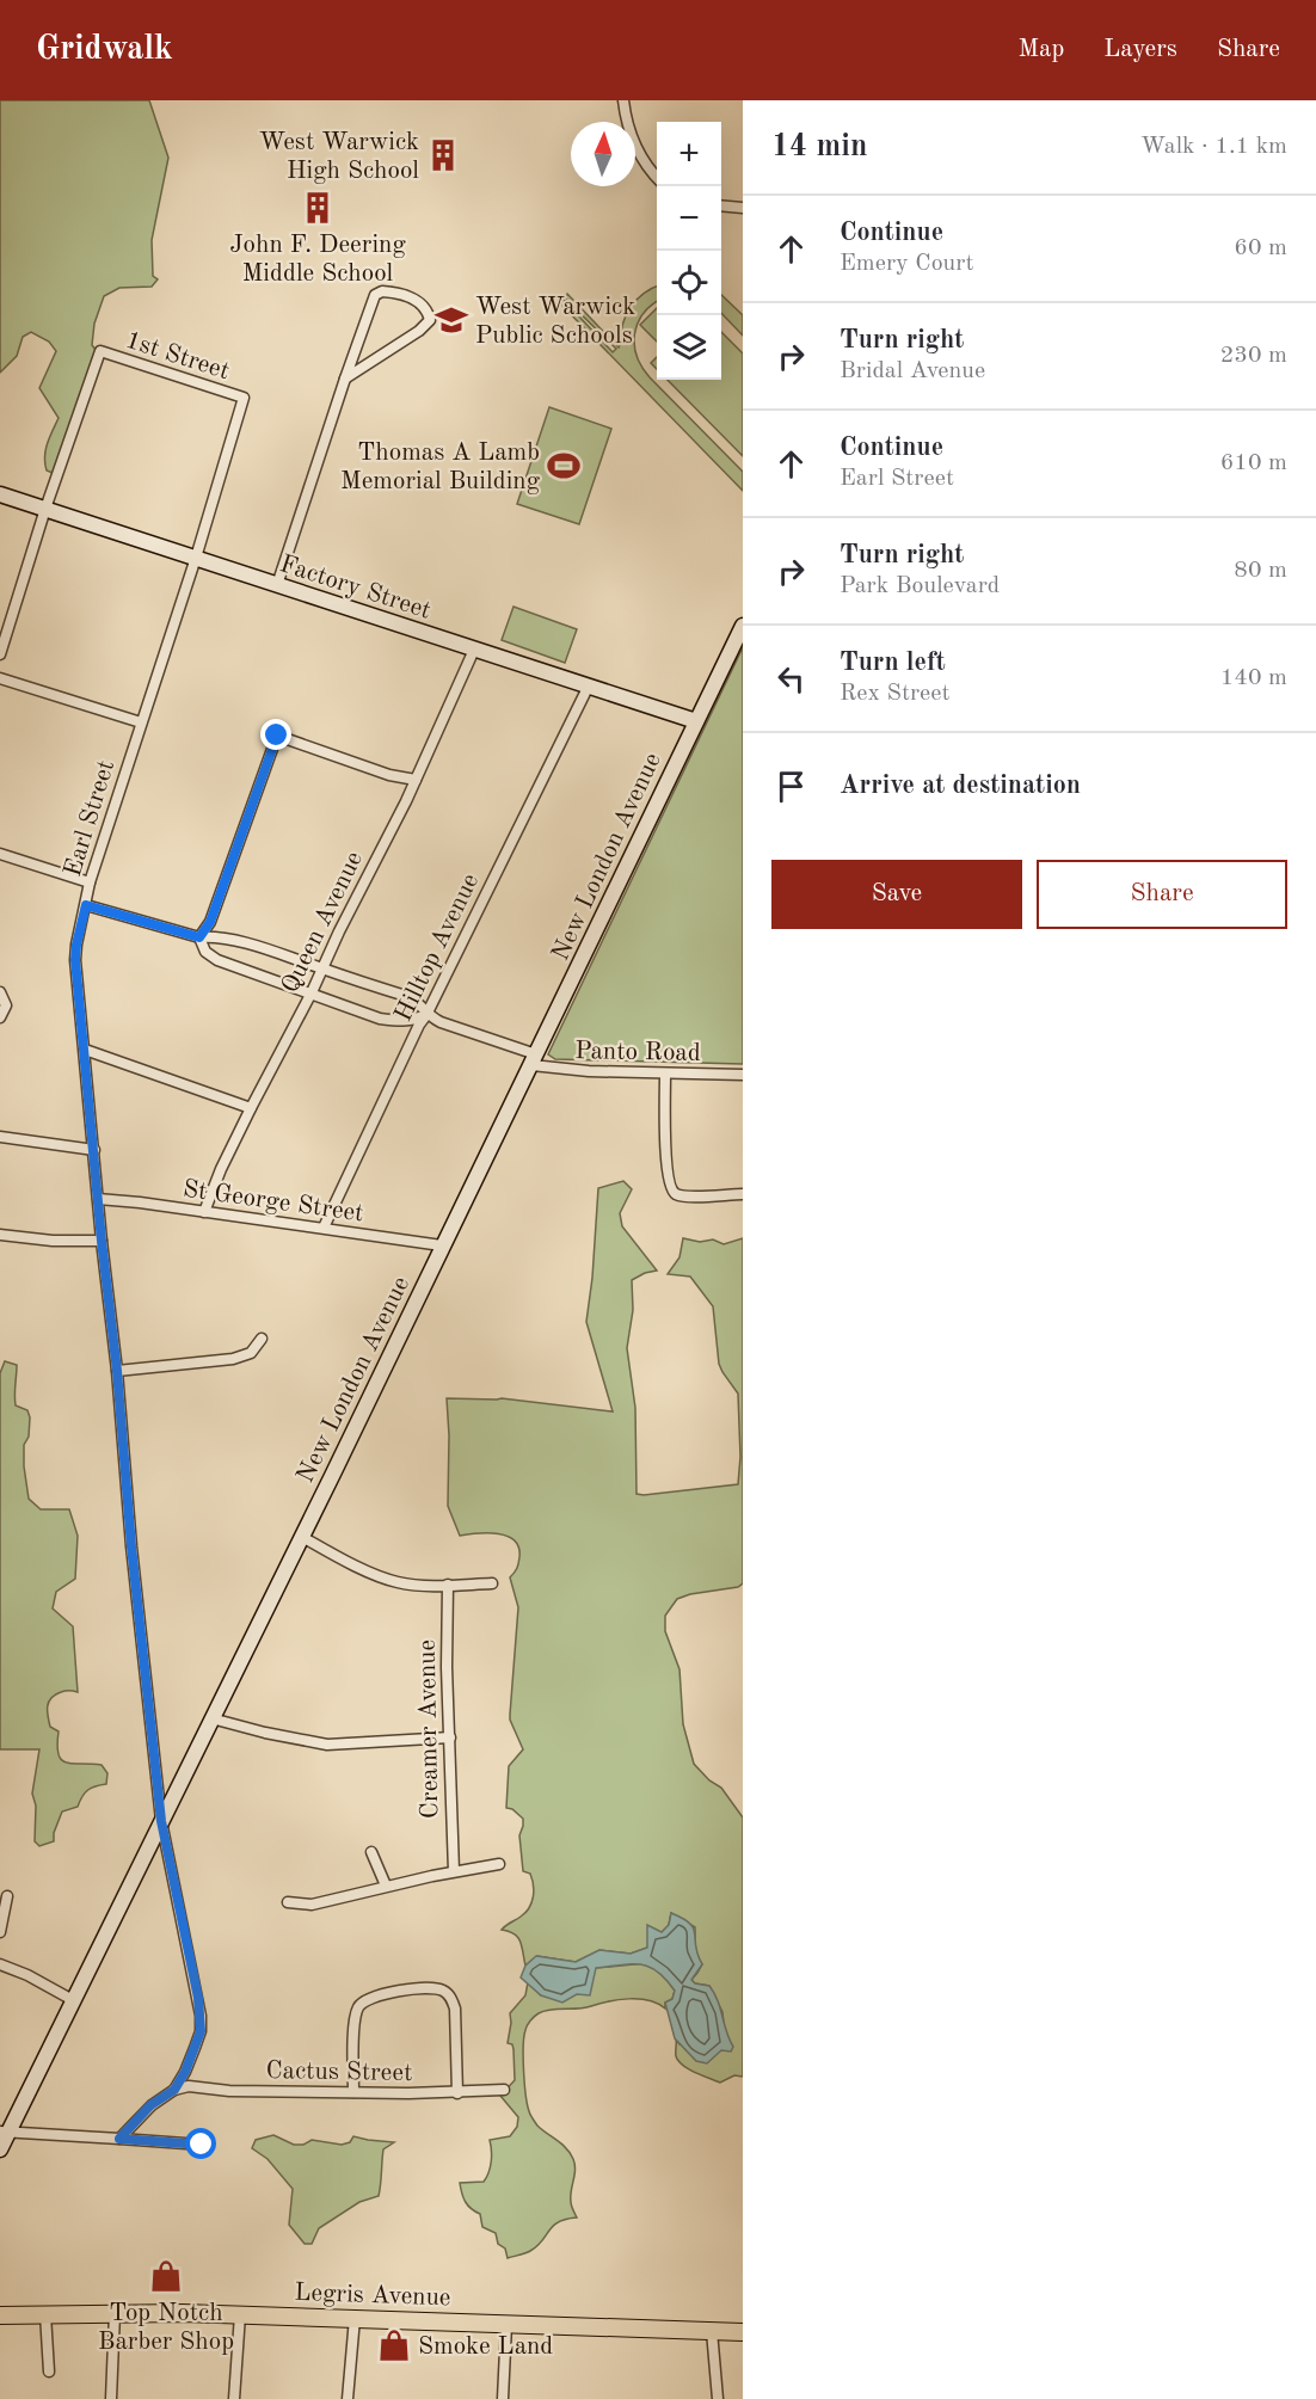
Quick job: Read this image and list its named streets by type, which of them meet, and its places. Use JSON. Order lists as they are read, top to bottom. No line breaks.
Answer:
{"streets":{"main road":["Factory Street","New London Avenue","Legris Avenue"],"street":["1st Street","Earl Street","Queen Avenue","Hilltop Avenue","Panto Road","St George Street","Creamer Avenue","Cactus Street"]},"crossings":[["1st Street","Factory Street"],["1st Street","Earl Street"],["Factory Street","Earl Street"],["Factory Street","New London Avenue"],["Factory Street","Queen Avenue"],["Factory Street","Hilltop Avenue"],["Earl Street","New London Avenue"],["Earl Street","Panto Road"],["Earl Street","St George Street"],["Earl Street","Cactus Street"],["New London Avenue","Panto Road"],["New London Avenue","St George Street"],["Queen Avenue","Panto Road"],["Queen Avenue","St George Street"],["Hilltop Avenue","Panto Road"],["Hilltop Avenue","St George Street"]],"places":{"building":["West Warwick High School","John F. Deering Middle School"],"school or university":["West Warwick Public Schools"],"sports":["Thomas A Lamb Memorial Building"],"shop":["Top Notch Barber Shop","Smoke Land"]},"north":"top","page":{"header":"Gridwalk","nav":["Map","Layers","Share"],"heading":["14 min","Walk · 1.1 km"],"map_buttons":["+","−"],"list":[["Continue","Emery Court","60 m"],["Turn right","Bridal Avenue","230 m"],["Continue","Earl Street","610 m"],["Turn right","Park Boulevard","80 m"],["Turn left","Rex Street","140 m"],"Arrive at destination"],"buttons":["Save","Share"]}}
